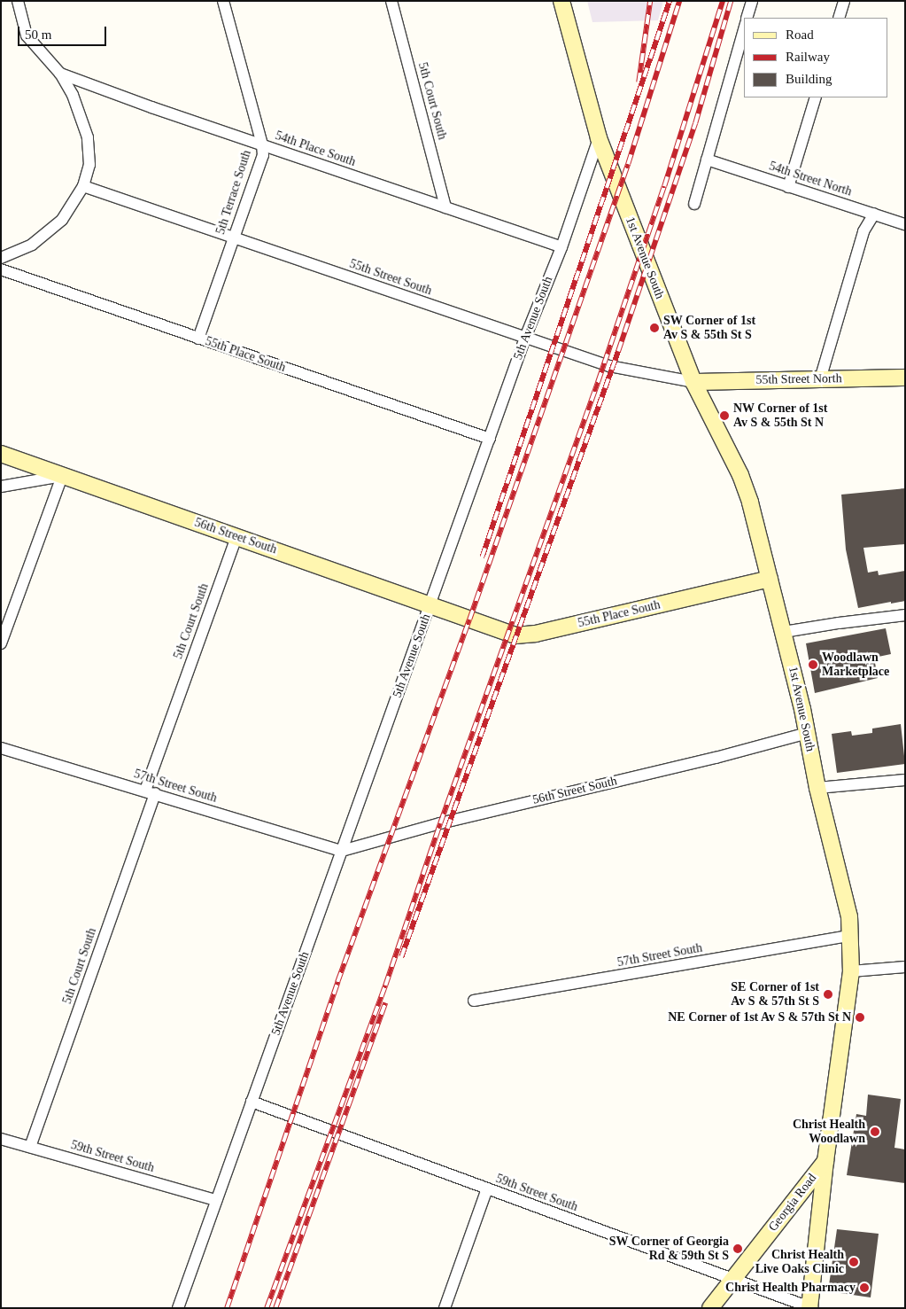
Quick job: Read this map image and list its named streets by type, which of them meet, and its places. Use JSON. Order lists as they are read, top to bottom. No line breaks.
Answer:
{"streets":{"street":["5th Court South","54th Place South","54th Street North","5th Terrace South","1st Avenue South","55th Street South","5th Avenue South","55th Place South","55th Street North","56th Street South","57th Street South","59th Street South","Georgia Road"]},"crossings":[["5th Court South","54th Place South"],["5th Court South","56th Street South"],["5th Court South","57th Street South"],["5th Court South","59th Street South"],["54th Place South","5th Terrace South"],["54th Place South","5th Avenue South"],["5th Terrace South","55th Street South"],["5th Terrace South","55th Place South"],["1st Avenue South","55th Street South"],["1st Avenue South","5th Avenue South"],["1st Avenue South","55th Place South"],["1st Avenue South","55th Street North"],["1st Avenue South","56th Street South"],["1st Avenue South","57th Street South"],["1st Avenue South","59th Street South"],["1st Avenue South","Georgia Road"],["55th Street South","5th Avenue South"],["55th Street South","55th Street North"],["5th Avenue South","55th Place South"],["5th Avenue South","56th Street South"],["5th Avenue South","57th Street South"],["5th Avenue South","59th Street South"],["55th Place South","56th Street South"],["56th Street South","57th Street South"],["59th Street South","Georgia Road"]],"places":["SW Corner of 1st Av S & 55th St S","NW Corner of 1st Av S & 55th St N","Woodlawn Marketplace","SE Corner of 1st Av S & 57th St S","NE Corner of 1st Av S & 57th St N","Christ Health Woodlawn","SW Corner of Georgia Rd & 59th St S","Christ Health Live Oaks Clinic","Christ Health Pharmacy"],"legend":["Road","Railway","Building"],"scale_bar":"50 m"}
